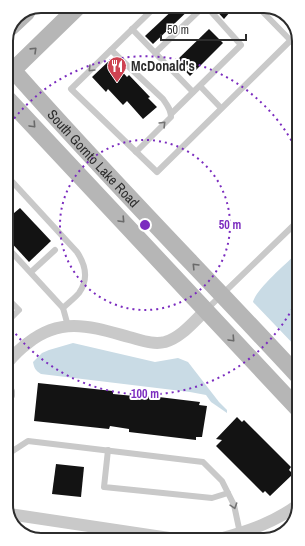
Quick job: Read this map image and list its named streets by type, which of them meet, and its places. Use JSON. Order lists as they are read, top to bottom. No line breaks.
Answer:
{"streets":{"street":["South Gornto Lake Road"]},"places":{"restaurant":["McDonald's"]},"scale_bar":"50 m","rings":["50 m","100 m"]}
